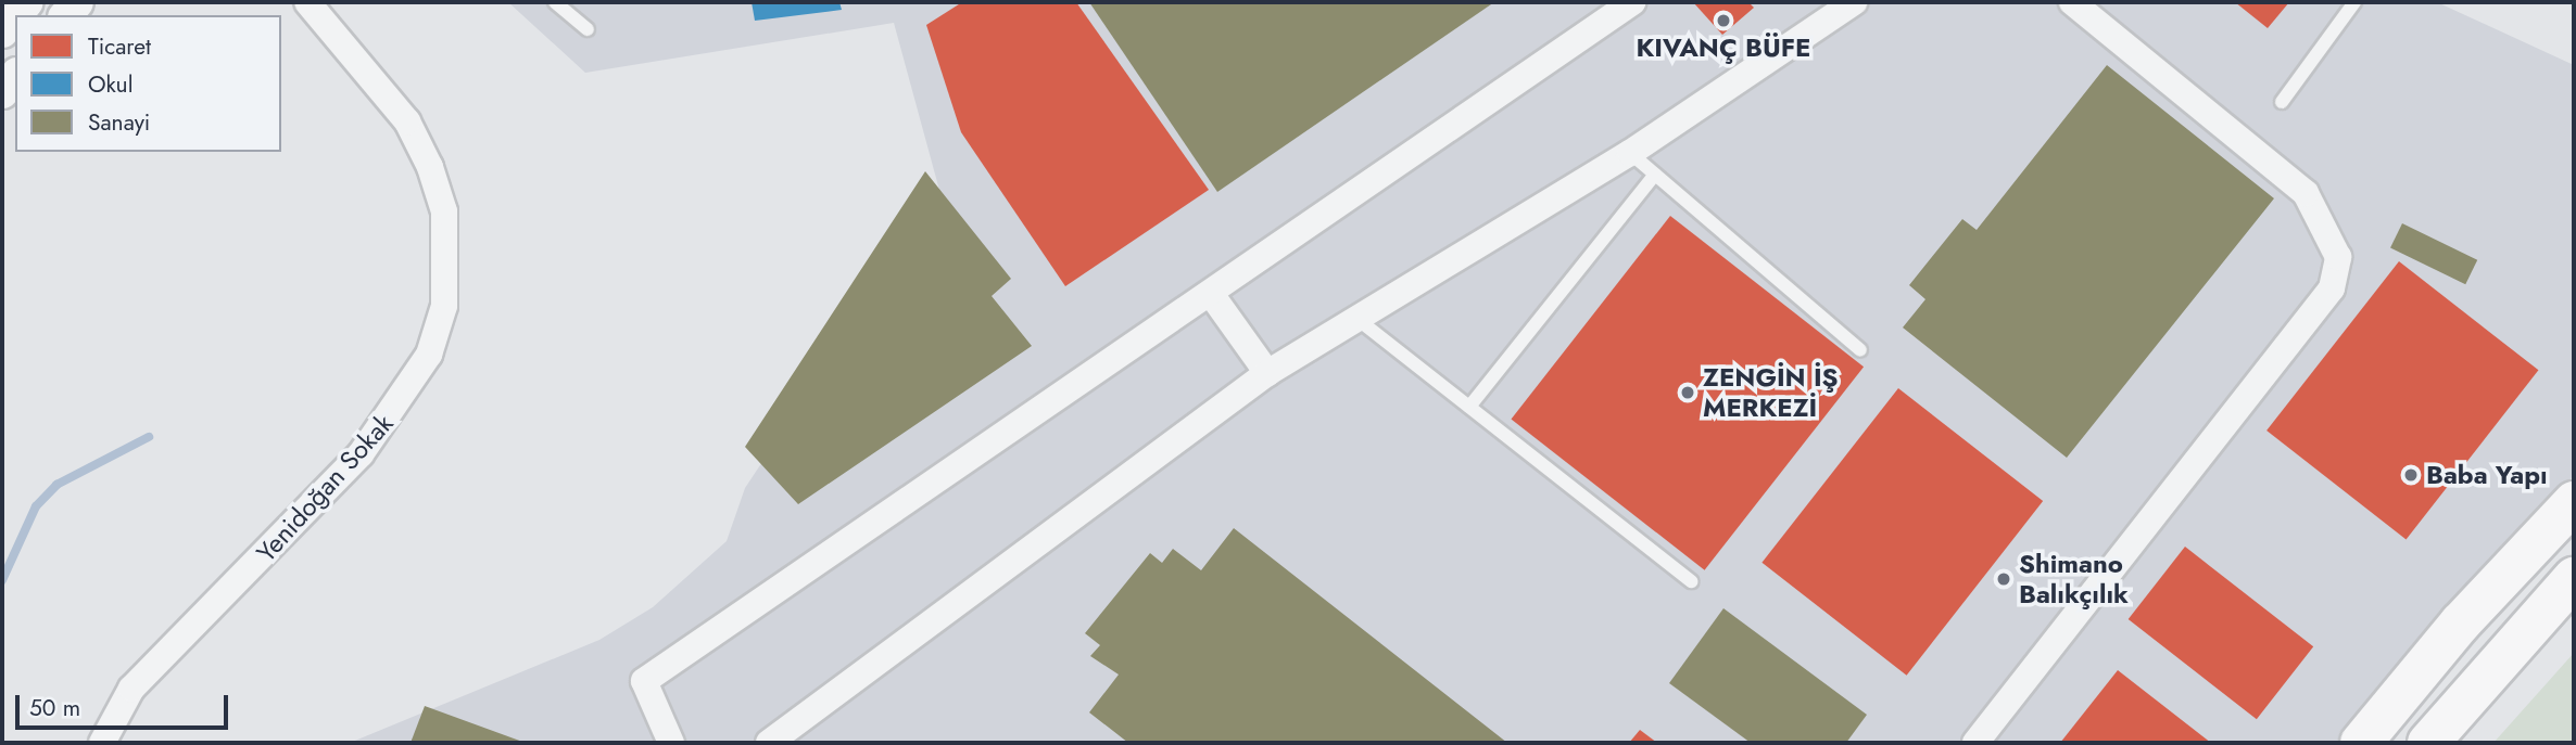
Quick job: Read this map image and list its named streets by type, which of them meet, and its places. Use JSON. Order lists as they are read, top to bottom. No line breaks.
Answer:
{"streets":{"street":["Yenidoğan Sokak"]},"places":["KIVANÇ BÜFE","ZENGİN İŞ MERKEZİ","Baba Yapı","Shimano Balıkçılık"],"legend":["Ticaret","Okul","Sanayi"],"scale_bar":"50 m"}
